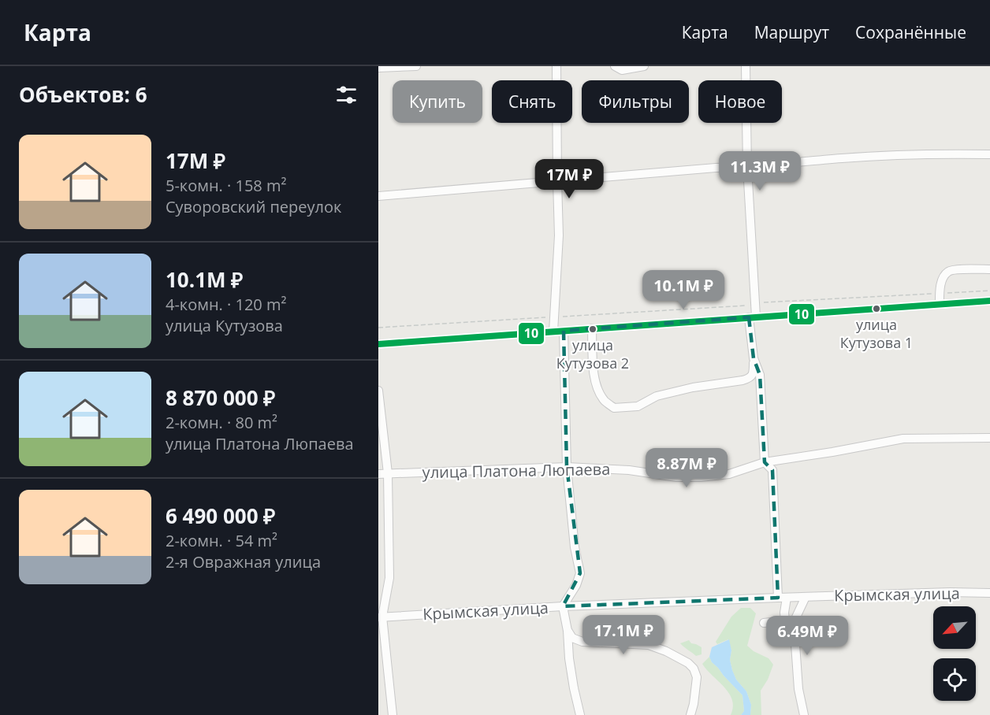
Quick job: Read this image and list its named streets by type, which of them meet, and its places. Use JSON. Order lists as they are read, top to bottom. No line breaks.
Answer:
{"streets":{"street":["улица Платона Люпаева","Крымская улица"]},"places":["улица Кутузова 1","улица Кутузова 2"],"lines":["transit line 10"],"north":"bottom left","page":{"header":"Карта","nav":["Карта","Маршрут","Сохранённые"],"heading":"Объектов: 6","chip":["Купить","Снять","Фильтры","Новое"],"list":[{"name":"17M ₽","note":"5-комн. · 158 m² · Суворовский переулок"},{"name":"10.1M ₽","note":"4-комн. · 120 m² · улица Кутузова"},{"name":"8 870 000 ₽","note":"2-комн. · 80 m² · улица Платона Люпаева"},{"name":"6 490 000 ₽","note":"2-комн. · 54 m² · 2-я Овражная улица"}],"price":["11.3M ₽","17M ₽","10.1M ₽","8.87M ₽","17.1M ₽","6.49M ₽"]}}
